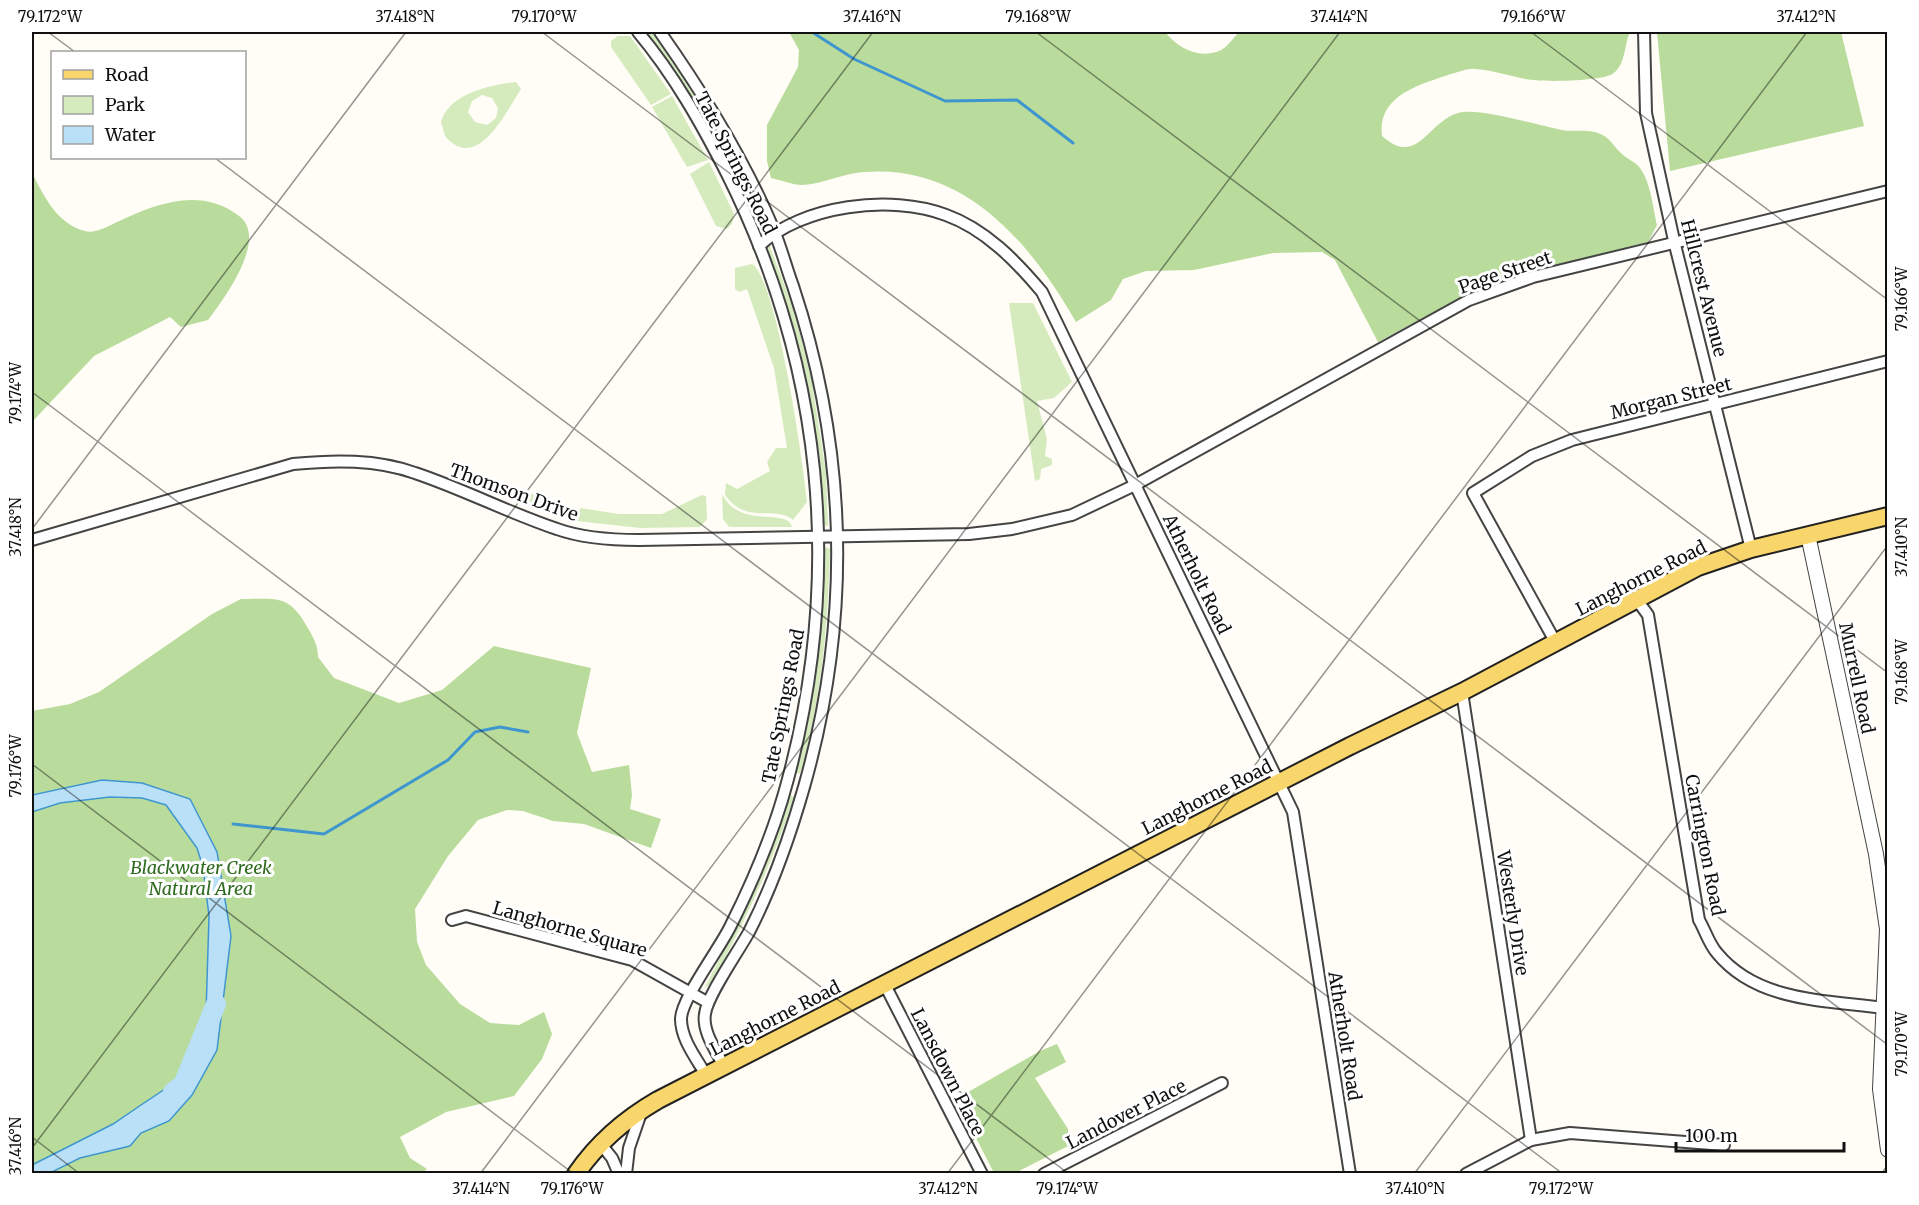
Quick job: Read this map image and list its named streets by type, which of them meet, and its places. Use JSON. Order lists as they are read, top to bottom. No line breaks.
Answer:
{"streets":{"main road":["Langhorne Road"],"street":["Tate Springs Road","Page Street","Hillcrest Avenue","Morgan Street","Thomson Drive","Atherholt Road","Murrell Road","Carrington Road","Westerly Drive","Langhorne Square","Lansdown Place","Landover Place"]},"crossings":[["Tate Springs Road","Thomson Drive"],["Tate Springs Road","Atherholt Road"],["Tate Springs Road","Langhorne Road"],["Tate Springs Road","Langhorne Square"],["Page Street","Hillcrest Avenue"],["Page Street","Thomson Drive"],["Page Street","Atherholt Road"],["Hillcrest Avenue","Morgan Street"],["Hillcrest Avenue","Langhorne Road"],["Morgan Street","Langhorne Road"],["Thomson Drive","Atherholt Road"],["Atherholt Road","Langhorne Road"],["Langhorne Road","Murrell Road"],["Langhorne Road","Carrington Road"],["Langhorne Road","Westerly Drive"],["Langhorne Road","Lansdown Place"],["Murrell Road","Carrington Road"]],"parks":["Blackwater Creek Natural Area"],"legend":["Road","Park","Water"],"scale_bar":"100 m","coordinates":["79.172°W","37.418°N","79.170°W","37.416°N","79.168°W","37.414°N","79.166°W","37.412°N","79.174°W","37.410°N","79.176°W"]}
